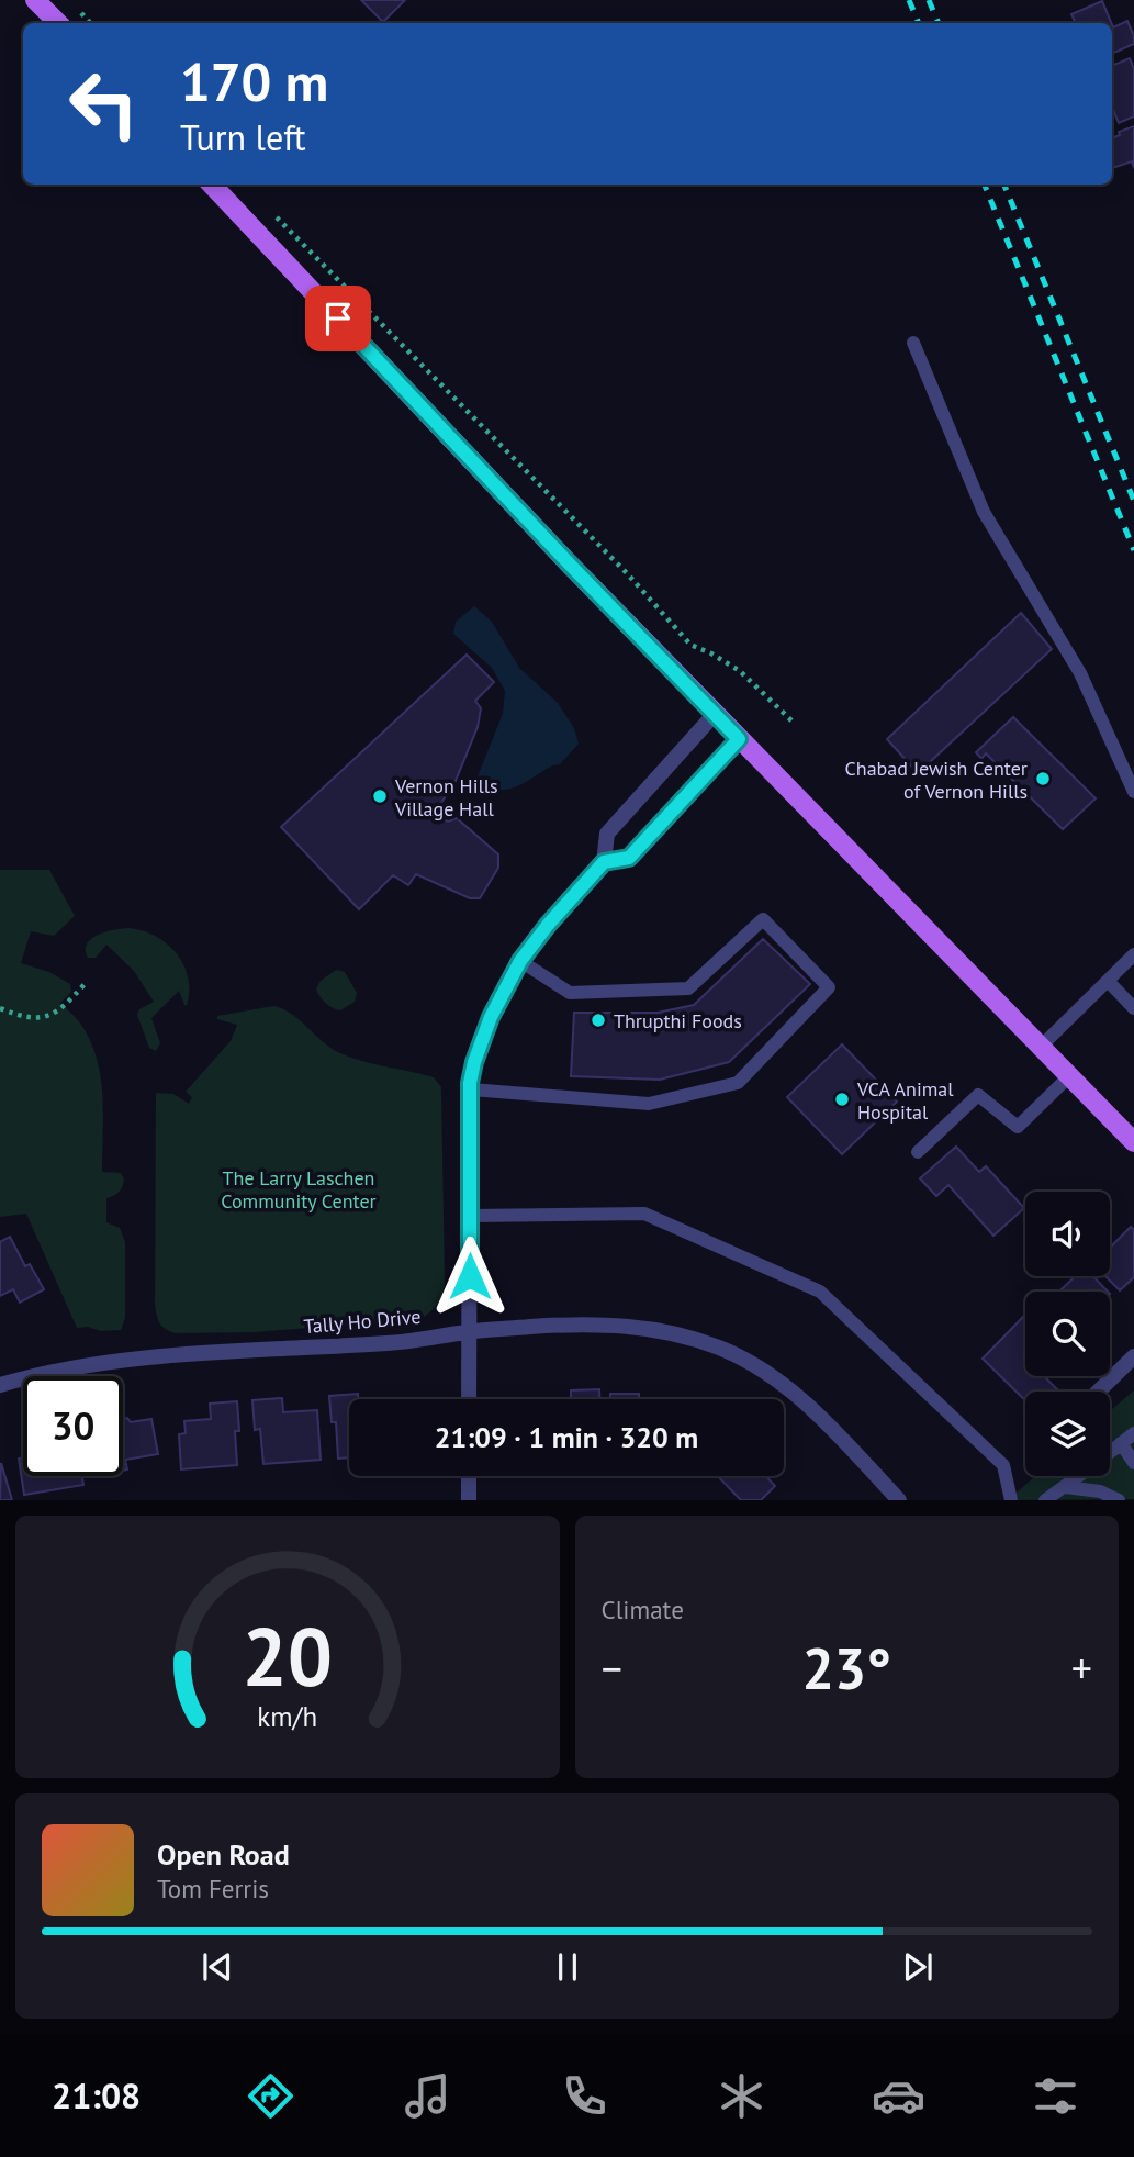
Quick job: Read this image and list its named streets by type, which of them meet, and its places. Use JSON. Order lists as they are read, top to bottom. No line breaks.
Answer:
{"streets":{"street":["Tally Ho Drive"]},"parks":["The Larry Laschen Community Center"],"places":["Chabad Jewish Center of Vernon Hills","Vernon Hills Village Hall","Thrupthi Foods","VCA Animal Hospital"],"page":{"turn":["170 m","Turn left"],"limit":"30","trip":"21:09 · 1 min · 320 m","tile":"Climate","heat":["−","23°","+"],"song":["Open Road","Tom Ferris"],"tabs":"21:08","gauge":["20","km/h"]}}
